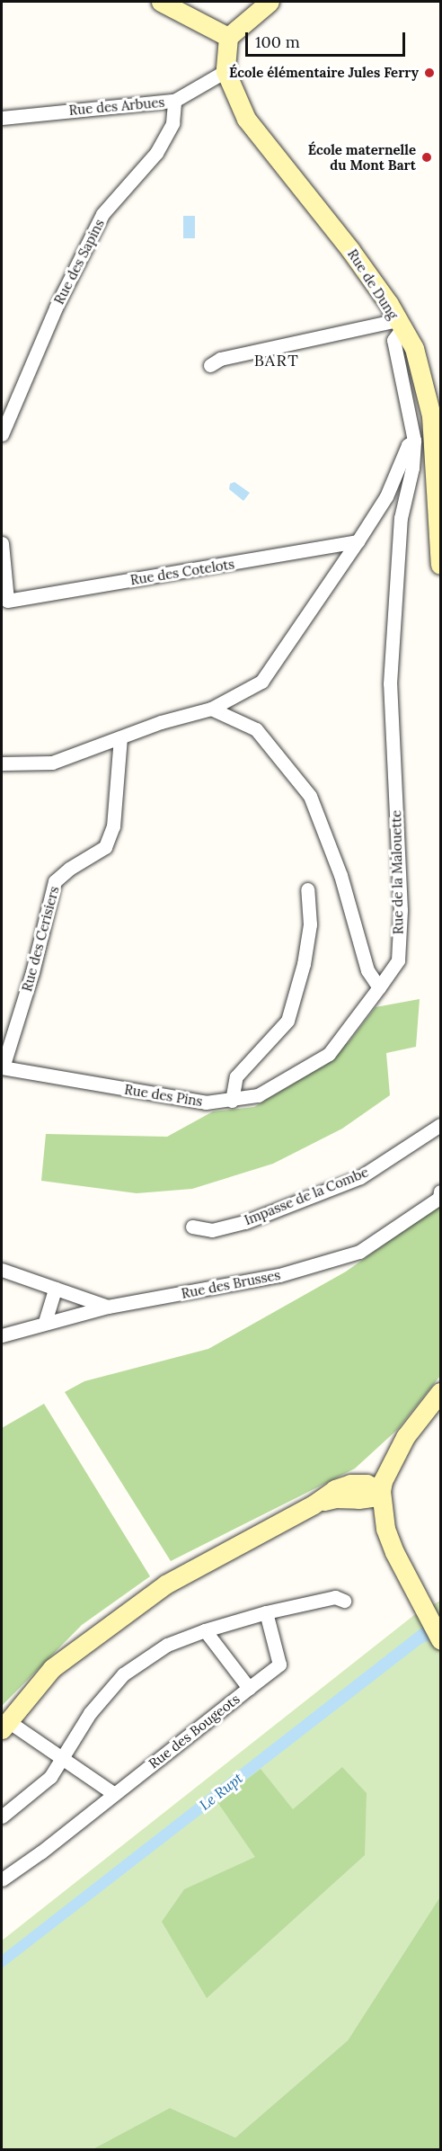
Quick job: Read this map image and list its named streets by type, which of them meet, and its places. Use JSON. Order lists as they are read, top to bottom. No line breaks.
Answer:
{"streets":{"main road":["Rue de Dung"],"street":["Rue des Arbues","Rue des Sapins","Rue des Cotelots","Rue de la Malouette","Rue des Cerisiers","Rue des Pins","Impasse de la Combe","Rue des Brusses","Rue des Bougeots"]},"crossings":[["Rue des Arbues","Rue des Sapins"],["Rue des Arbues","Rue de Dung"],["Rue de Dung","Rue de la Malouette"],["Rue de la Malouette","Rue des Pins"],["Rue des Cerisiers","Rue des Pins"]],"districts":["BART"],"water":["Le Rupt"],"places":["École élémentaire Jules Ferry","École maternelle du Mont Bart"],"scale_bar":"100 m"}
